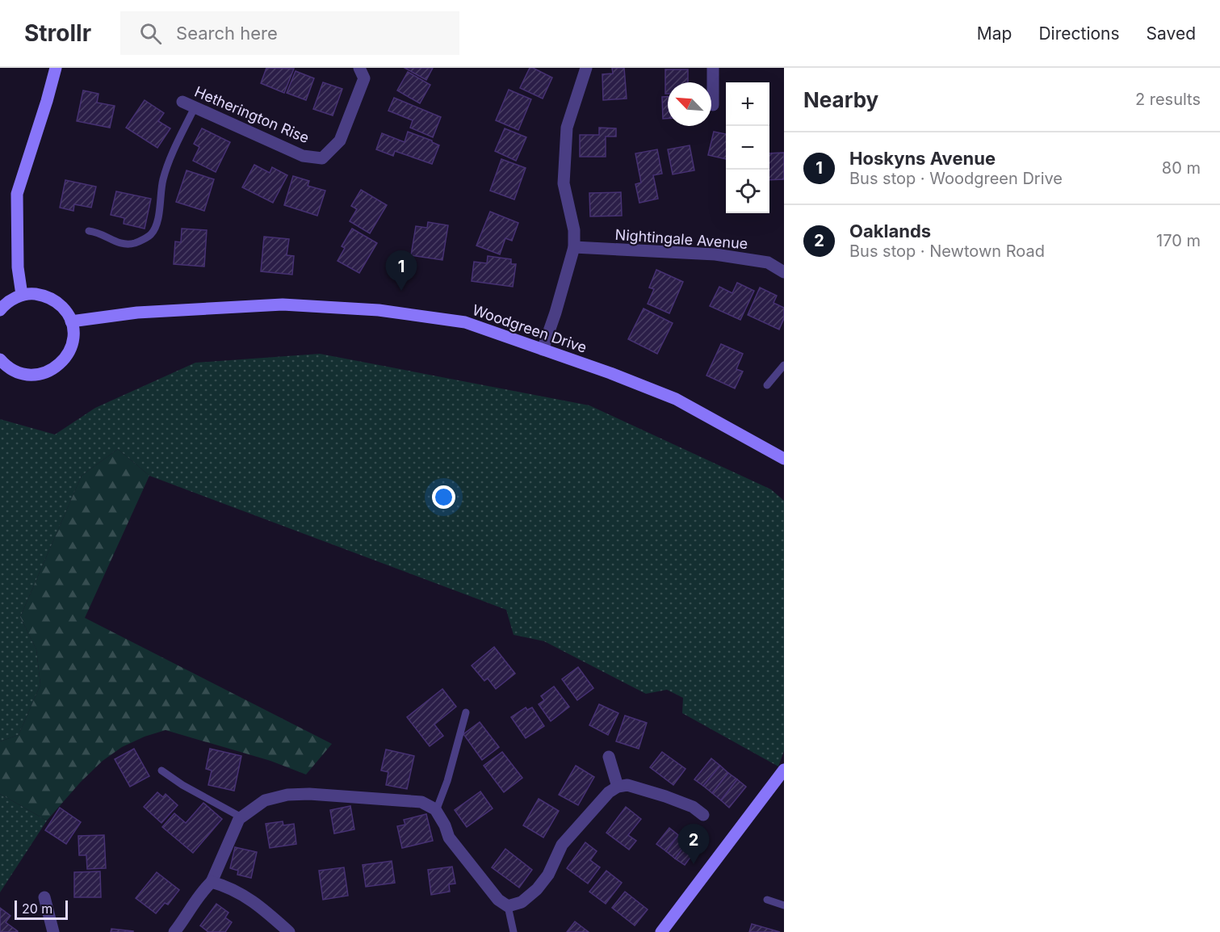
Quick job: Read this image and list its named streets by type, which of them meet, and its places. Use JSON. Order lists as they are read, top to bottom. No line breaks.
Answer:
{"streets":{"main road":["Woodgreen Drive"],"street":["Hetherington Rise","Nightingale Avenue"]},"scale_bar":"20 m","north":"top left","page":{"header":"Strollr","search":"Search here","nav":["Map","Directions","Saved"],"heading":["Nearby","2 results"],"map_buttons":["+","−"],"list":[{"mark":"1","name":"Hoskyns Avenue","note":"Bus stop · Woodgreen Drive","value":"80 m"},{"mark":"2","name":"Oaklands","note":"Bus stop · Newtown Road","value":"170 m"}],"pins":["1","2"],"scale":"20 m"}}
